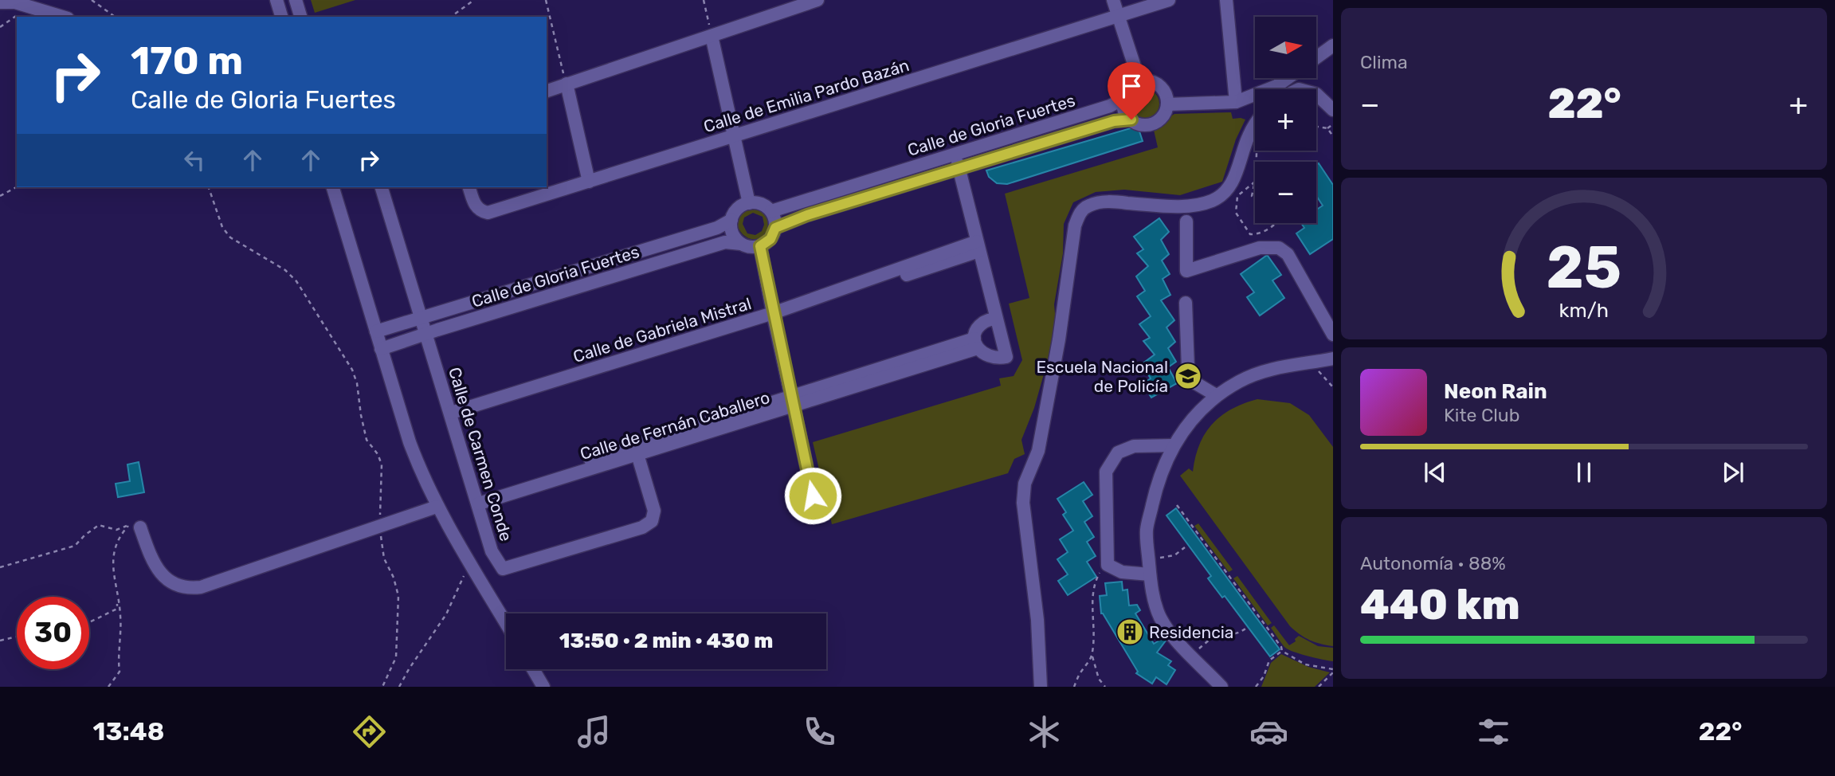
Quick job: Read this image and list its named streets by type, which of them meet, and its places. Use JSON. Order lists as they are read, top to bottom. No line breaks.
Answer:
{"streets":{"street":["Calle de Emilia Pardo Bazán","Calle de Gloria Fuertes","Calle de Gabriela Mistral","Calle de Fernán Caballero","Calle de Carmen Conde"]},"crossings":[["Calle de Gloria Fuertes","Calle de Carmen Conde"],["Calle de Gabriela Mistral","Calle de Carmen Conde"],["Calle de Fernán Caballero","Calle de Carmen Conde"]],"places":{"school or university":["Escuela Nacional de Policía"],"building":["Residencia"]},"north":"right","page":{"tile":["Clima",["Autonomía · 88%","440 km"]],"map_buttons":["+","−"],"turn":["170 m","Calle de Gloria Fuertes"],"heat":["−","22°","+"],"song":["Neon Rain","Kite Club"],"limit":"30","trip":"13:50 · 2 min · 430 m","tabs":["13:48","22°"],"gauge":["25","km/h"]}}
